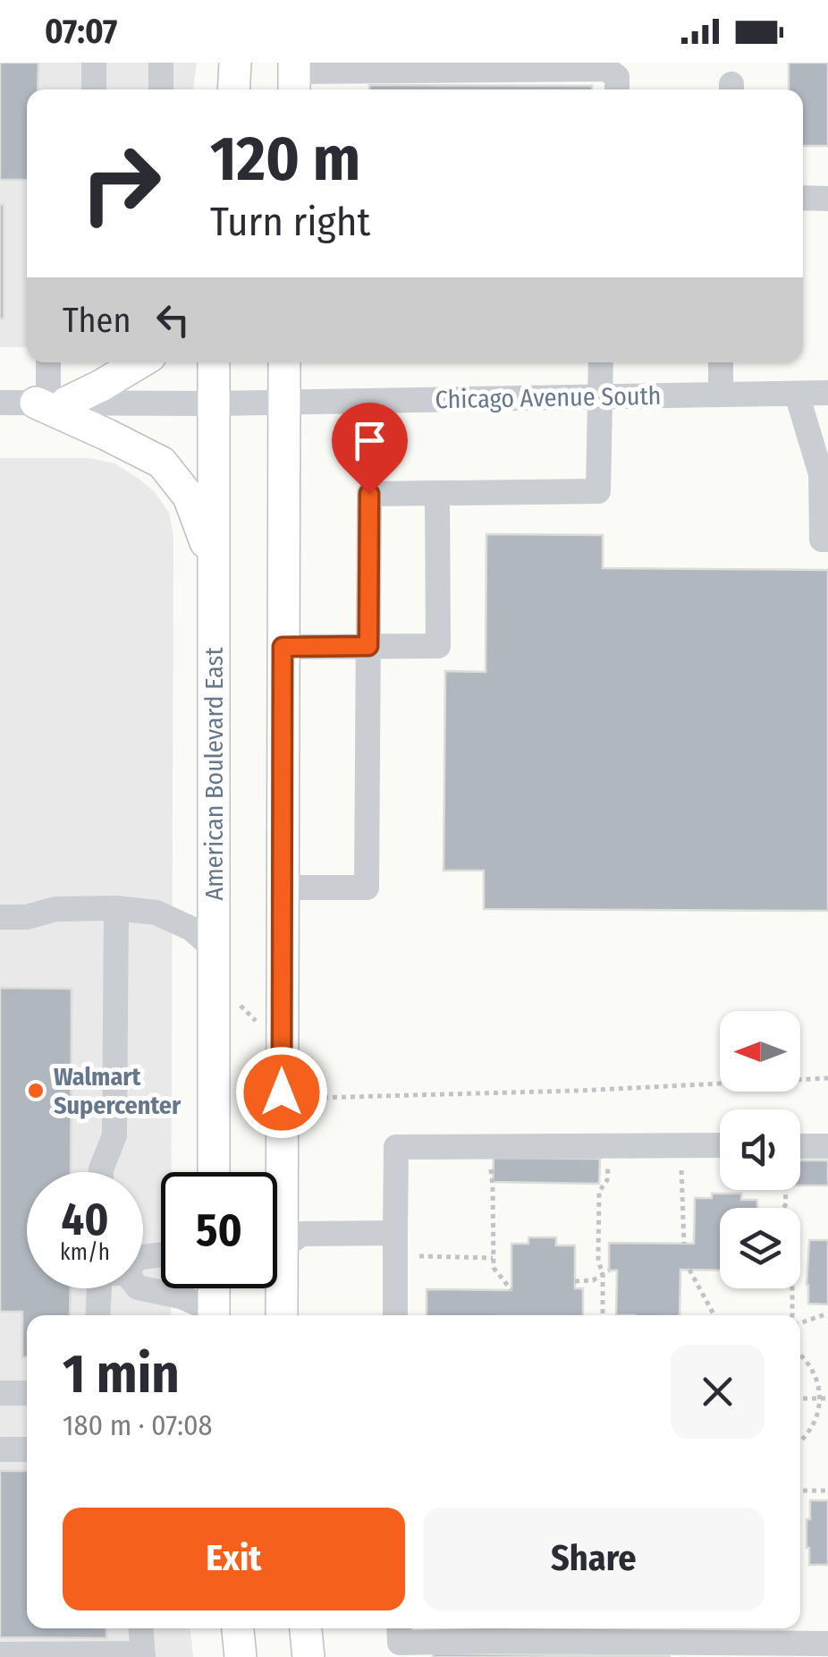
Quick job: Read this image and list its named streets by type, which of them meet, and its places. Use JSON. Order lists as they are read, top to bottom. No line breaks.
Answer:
{"streets":{"main road":["American Boulevard East"],"street":["Chicago Avenue South"]},"crossings":[["Chicago Avenue South","American Boulevard East"]],"places":["Walmart Supercenter"],"north":"left","page":{"status":"07:07","turn":["120 m","Turn right"],"then":"Then","speed":"40 km/h","limit":"50","heading":["1 min","180 m · 07:08"],"buttons":["Exit","Share"]}}
